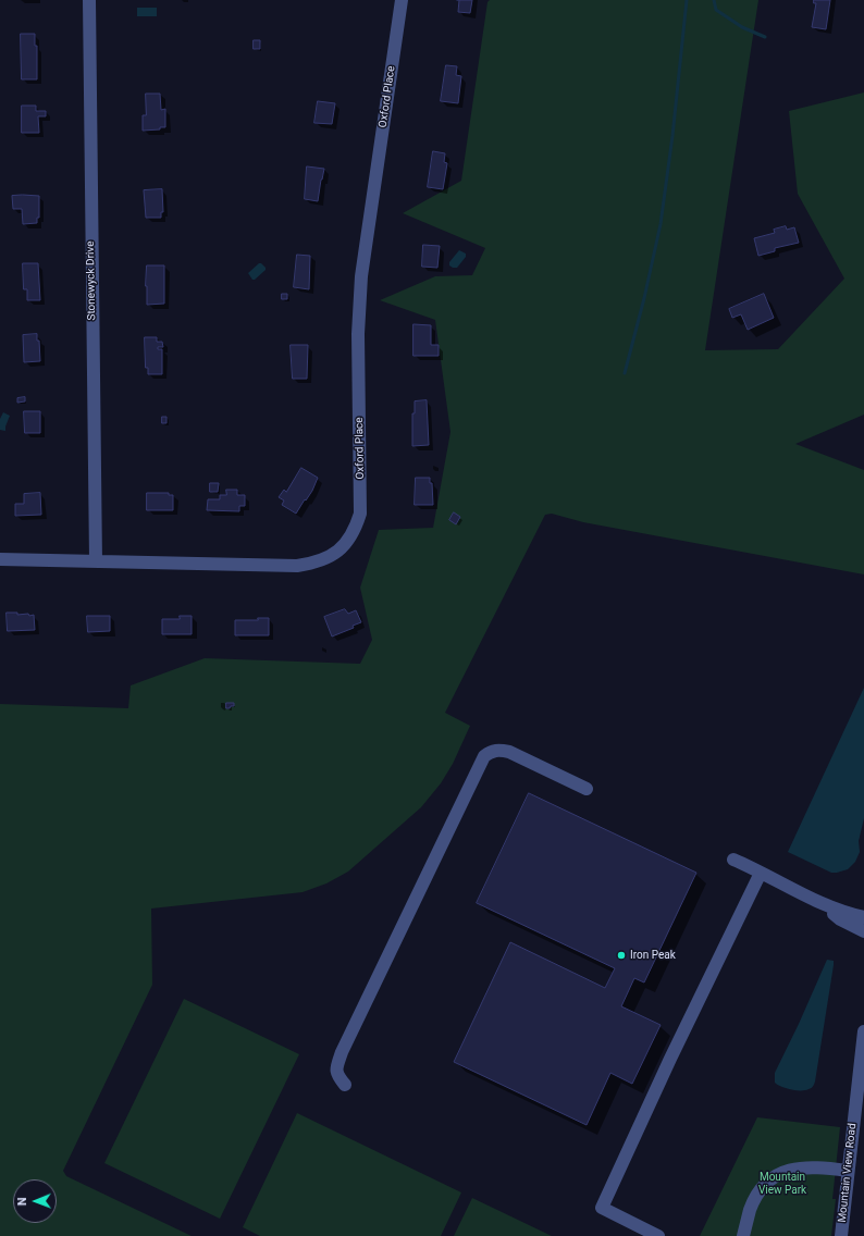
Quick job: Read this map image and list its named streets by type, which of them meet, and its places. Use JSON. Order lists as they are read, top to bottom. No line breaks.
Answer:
{"streets":{"street":["Oxford Place","Stonewyck Drive","Mountain View Road"]},"crossings":[["Oxford Place","Stonewyck Drive"]],"parks":["Mountain View Park"],"places":["Iron Peak"],"north":"left"}
